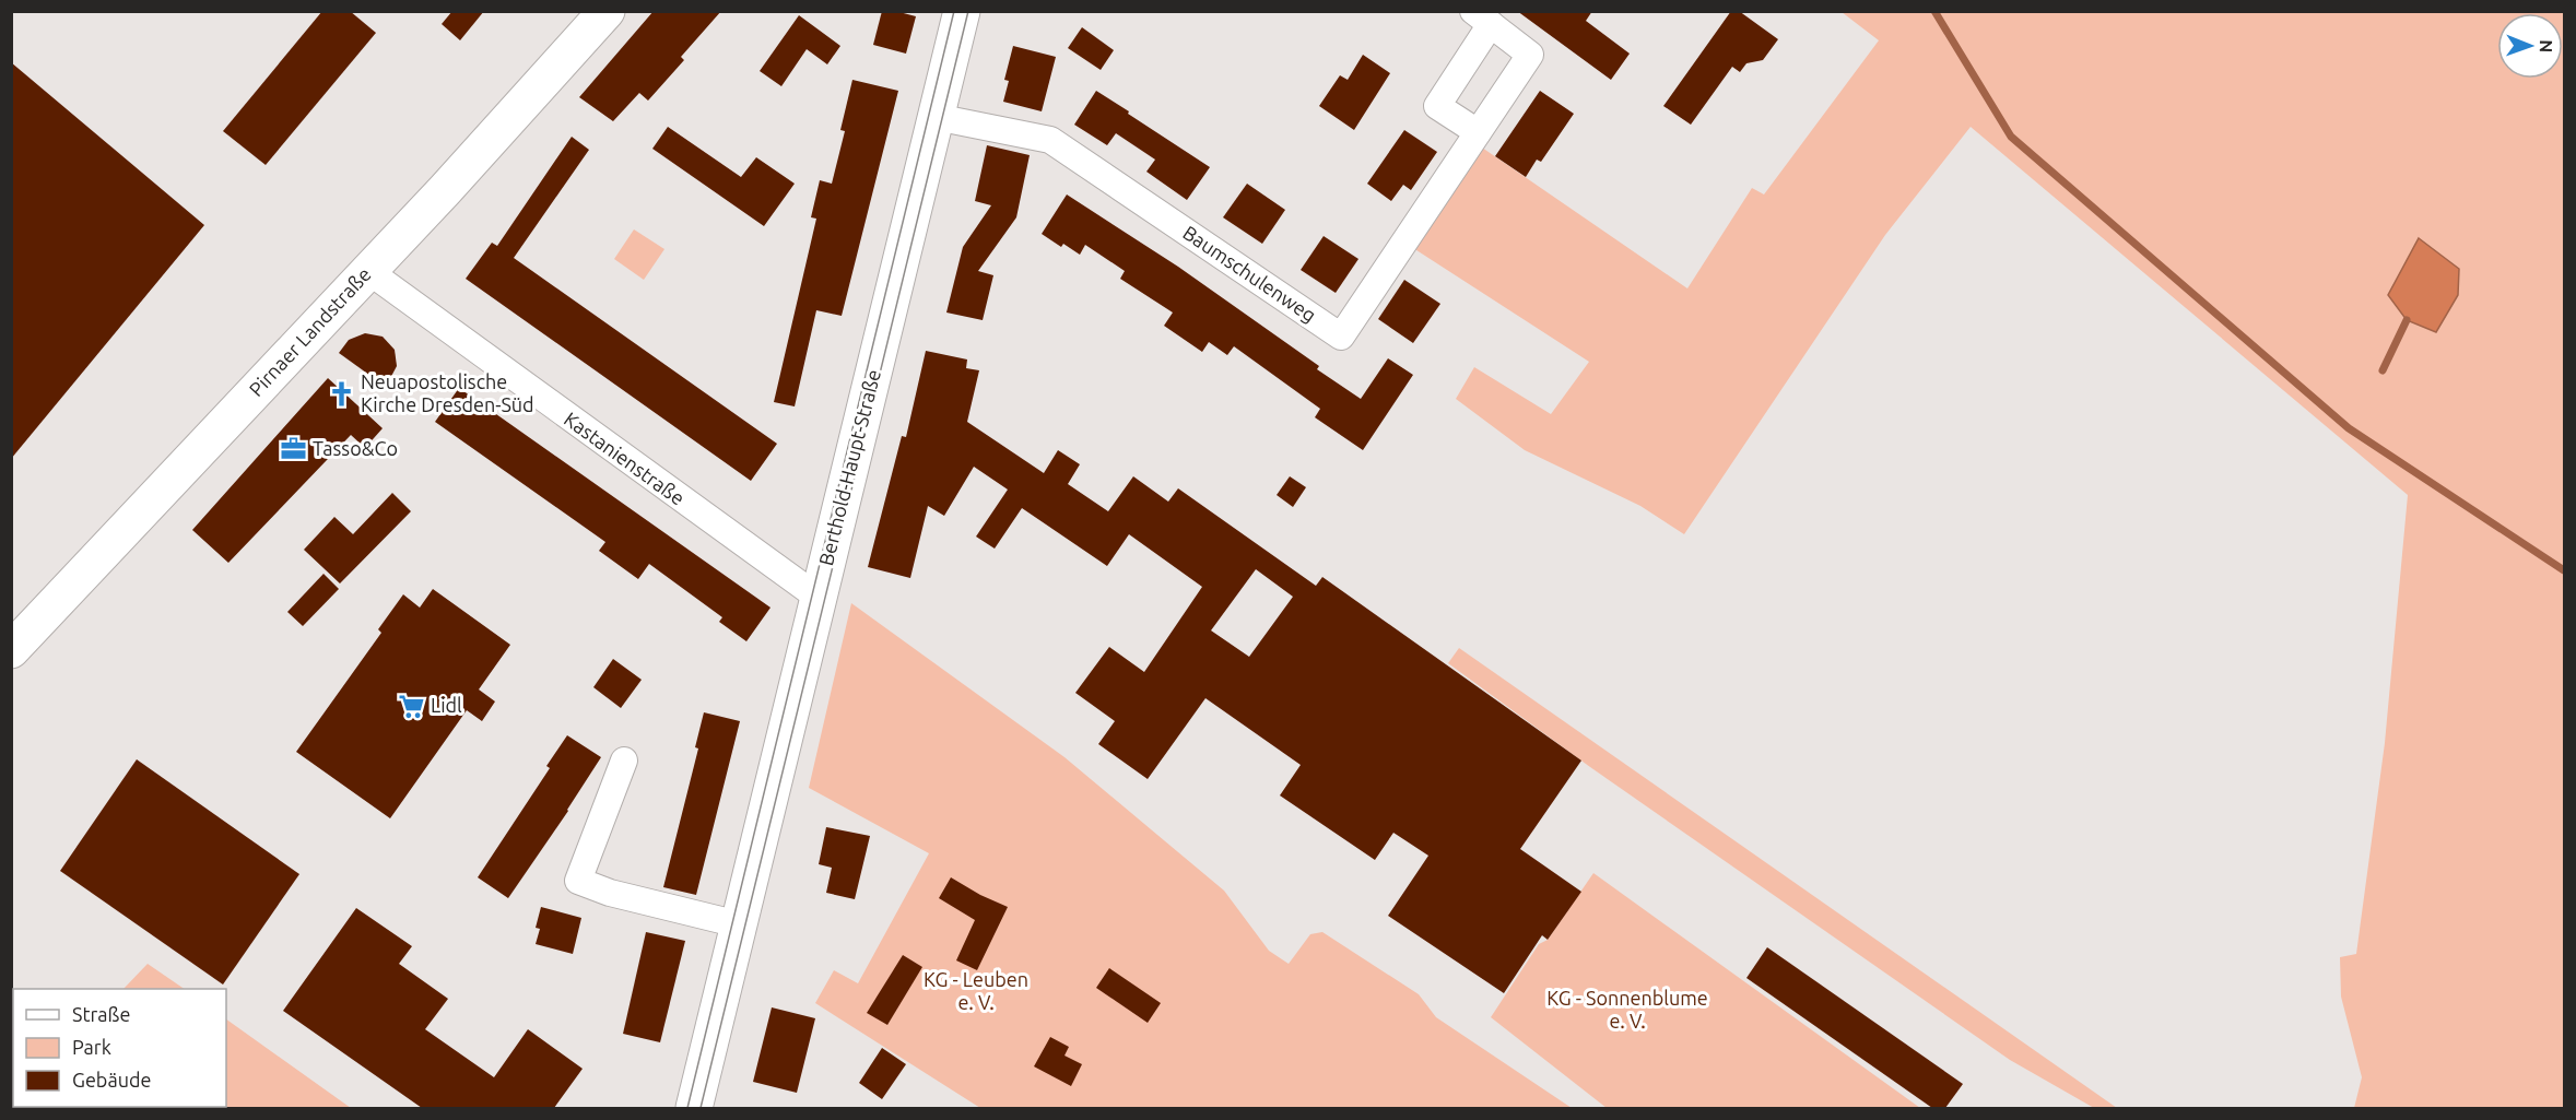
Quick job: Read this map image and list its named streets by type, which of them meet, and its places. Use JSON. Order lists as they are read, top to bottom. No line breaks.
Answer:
{"streets":{"street":["Baumschulenweg","Pirnaer Landstraße","Kastanienstraße","Berthold-Haupt-Straße"]},"crossings":[["Baumschulenweg","Berthold-Haupt-Straße"],["Pirnaer Landstraße","Kastanienstraße"],["Kastanienstraße","Berthold-Haupt-Straße"]],"parks":["KG - Leuben e. V.","KG - Sonnenblume e. V."],"places":{"church":["Neuapostolische Kirche Dresden-Süd"],"office":["Tasso&Co"],"supermarket":["Lidl"]},"legend":["Straße","Park","Gebäude"],"north":"right"}
